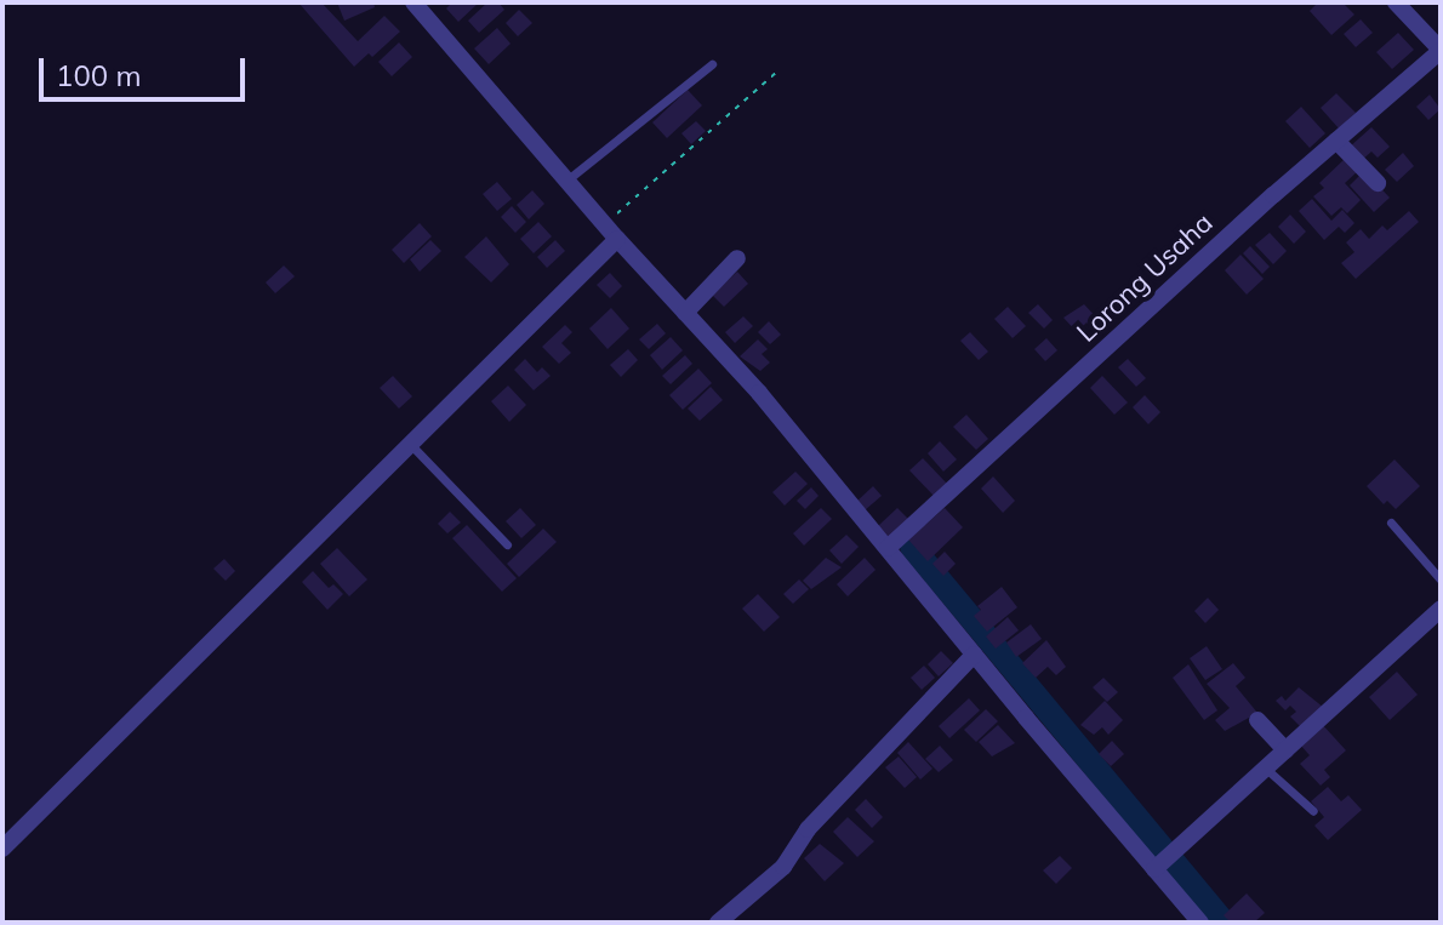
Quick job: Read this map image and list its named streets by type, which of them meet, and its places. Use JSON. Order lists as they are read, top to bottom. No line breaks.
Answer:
{"streets":{"street":["Lorong Usaha"]},"scale_bar":"100 m"}
